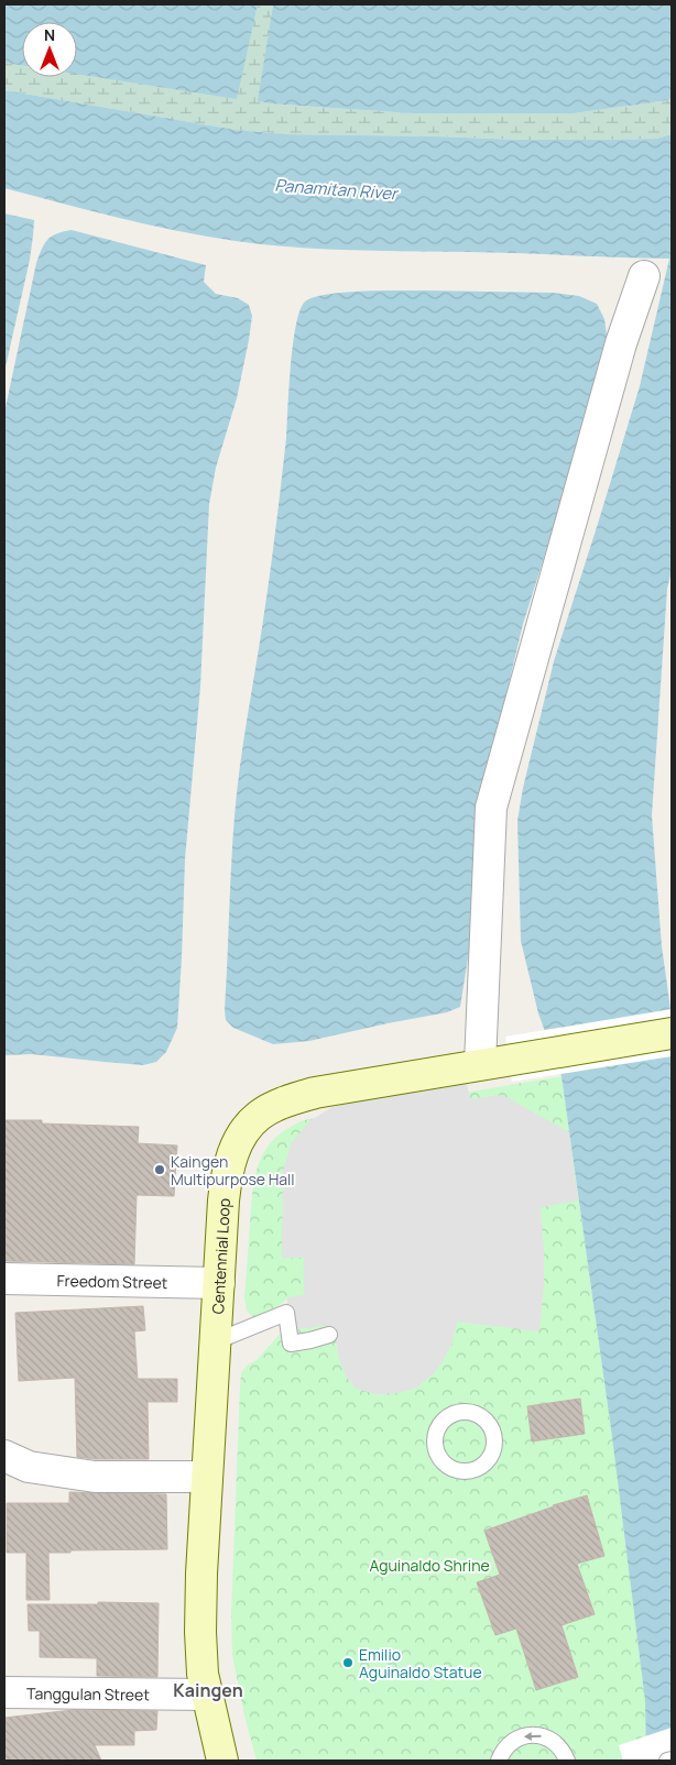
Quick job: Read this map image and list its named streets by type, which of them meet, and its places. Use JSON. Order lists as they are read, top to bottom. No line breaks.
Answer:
{"streets":{"main road":["Centennial Loop"],"street":["Freedom Street","Tanggulan Street"]},"crossings":[["Centennial Loop","Freedom Street"],["Centennial Loop","Tanggulan Street"]],"districts":["Kaingen"],"water":["Panamitan River"],"parks":["Aguinaldo Shrine"],"places":["Kaingen Multipurpose Hall","Emilio Aguinaldo Statue"],"north":"top"}
